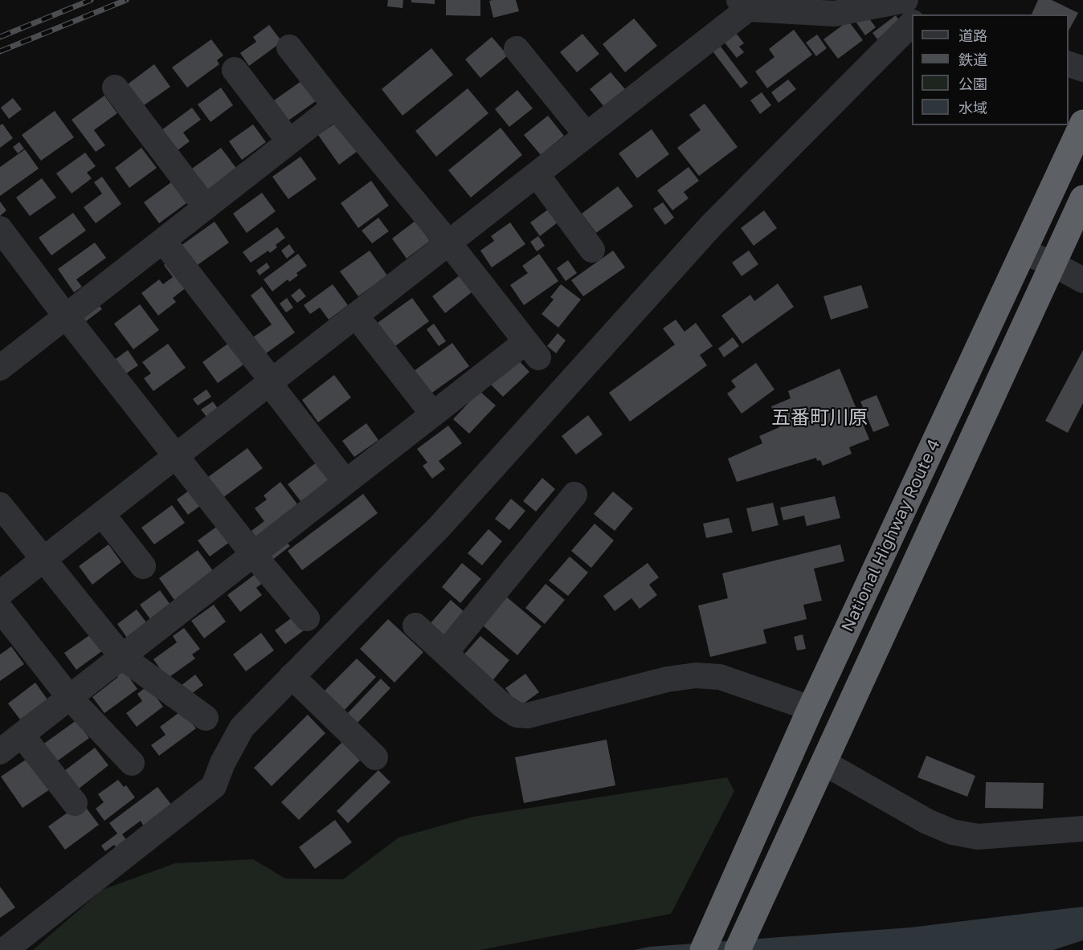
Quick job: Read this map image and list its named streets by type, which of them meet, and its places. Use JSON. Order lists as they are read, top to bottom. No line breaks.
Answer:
{"streets":{"highway":["National Highway Route 4"]},"districts":["五番町川原"],"legend":["道路","鉄道","公園","水域"]}
